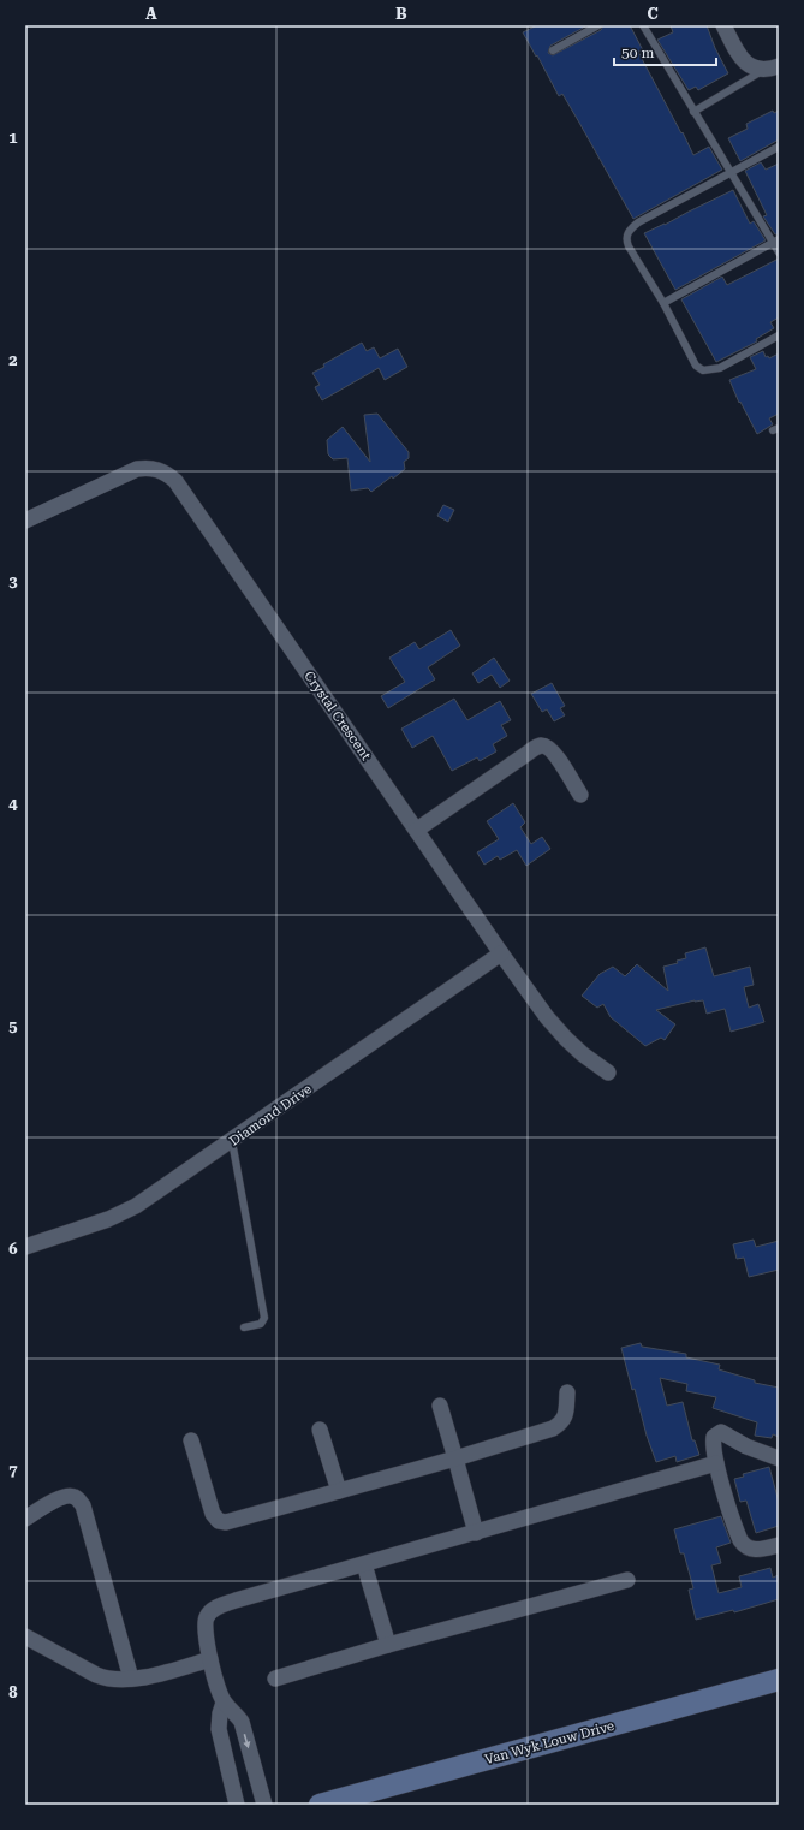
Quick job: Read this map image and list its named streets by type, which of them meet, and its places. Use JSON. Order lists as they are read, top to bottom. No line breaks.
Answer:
{"streets":{"street":["Crystal Crescent","Diamond Drive","Van Wyk Louw Drive"]},"crossings":[["Crystal Crescent","Diamond Drive"]],"scale_bar":"50 m","grid":{"columns":["A","B","C"],"rows":["1","2","3","4","5","6","7","8"]}}
